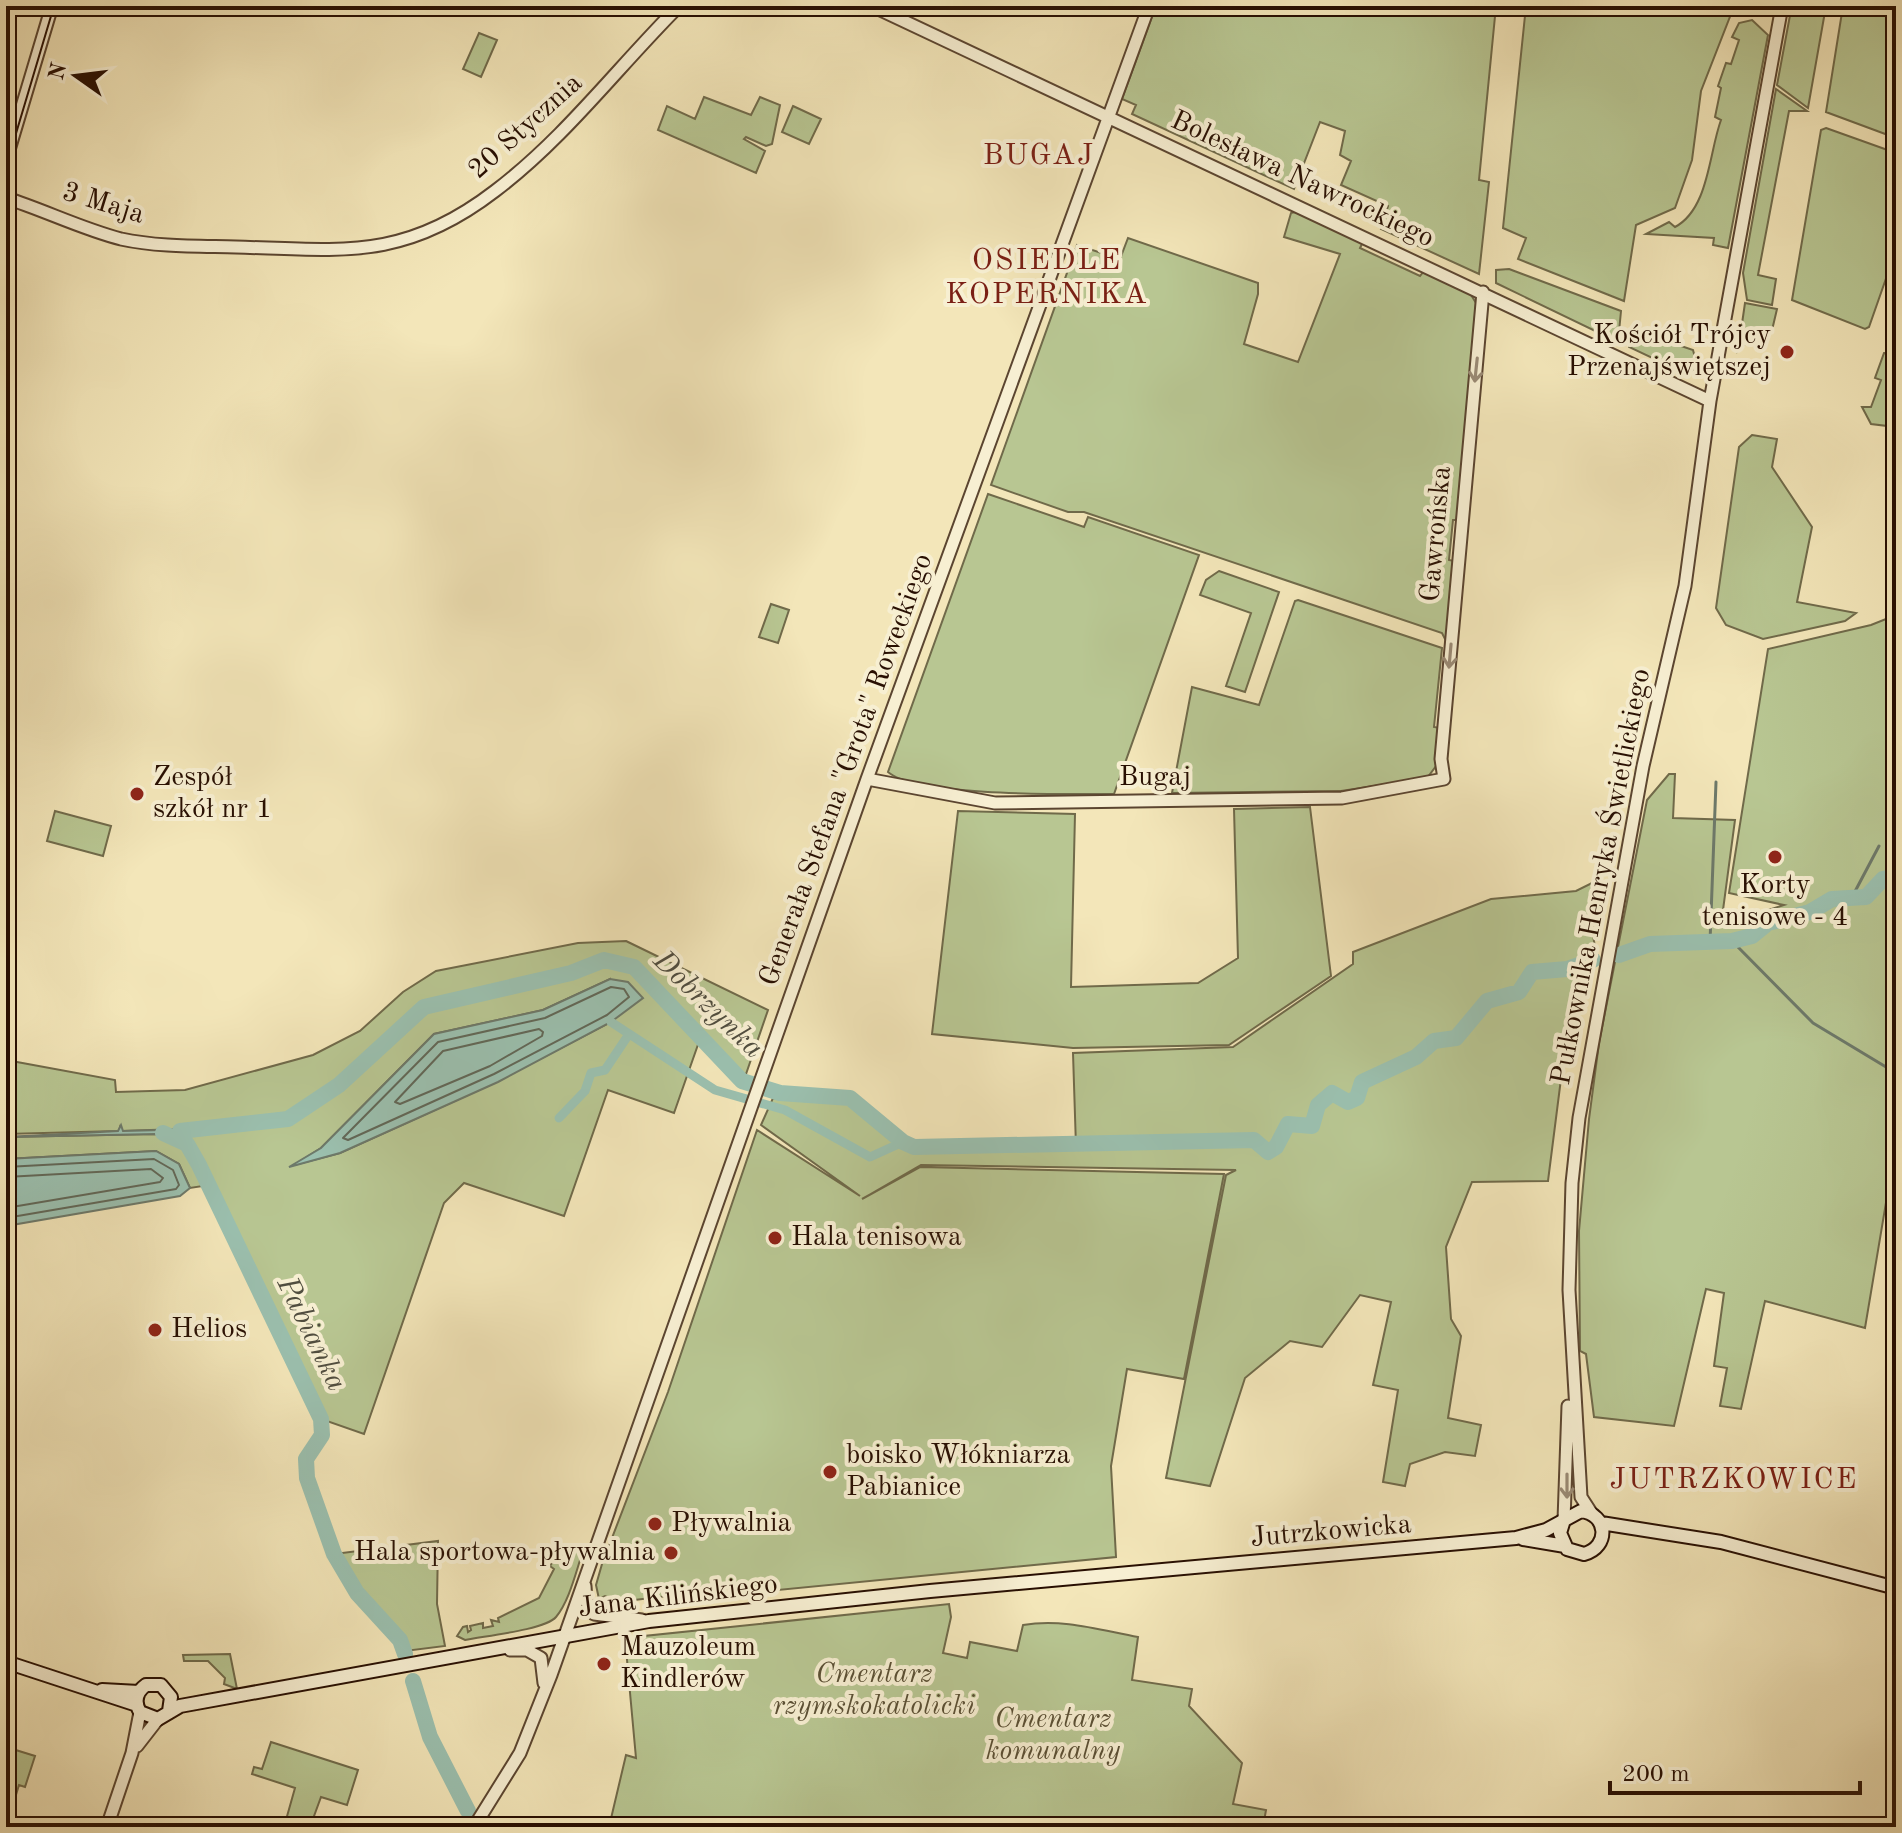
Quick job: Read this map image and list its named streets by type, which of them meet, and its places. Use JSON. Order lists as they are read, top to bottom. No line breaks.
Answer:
{"streets":{"main road":["Jutrzkowicka","Jana Kilińskiego"],"street":["20 Stycznia","Bolesława Nawrockiego","3 Maja","Gawrońska","Generała Stefana \"Grota\" Roweckiego","Bugaj","Pułkownika Henryka Świetlickiego"]},"crossings":[["20 Stycznia","3 Maja"],["Bolesława Nawrockiego","Gawrońska"],["Bolesława Nawrockiego","Generała Stefana \"Grota\" Roweckiego"],["Bolesława Nawrockiego","Pułkownika Henryka Świetlickiego"],["Gawrońska","Bugaj"],["Generała Stefana \"Grota\" Roweckiego","Bugaj"],["Generała Stefana \"Grota\" Roweckiego","Jana Kilińskiego"],["Pułkownika Henryka Świetlickiego","Jutrzkowicka"],["Jutrzkowicka","Jana Kilińskiego"]],"one_way":["Gawrońska"],"districts":["BUGAJ","OSIEDLE KOPERNIKA","JUTRZKOWICE"],"water":["Dobrzynka","Pabianka"],"parks":["Cmentarz rzymskokatolicki","Cmentarz komunalny"],"places":["Kościół Trójcy Przenajświętszej","Zespół szkół nr 1","Korty tenisowe - 4","Hala tenisowa","Helios","boisko Włókniarza Pabianice","Pływalnia","Hala sportowa-pływalnia","Mauzoleum Kindlerów"],"scale_bar":"200 m","north":"left"}
